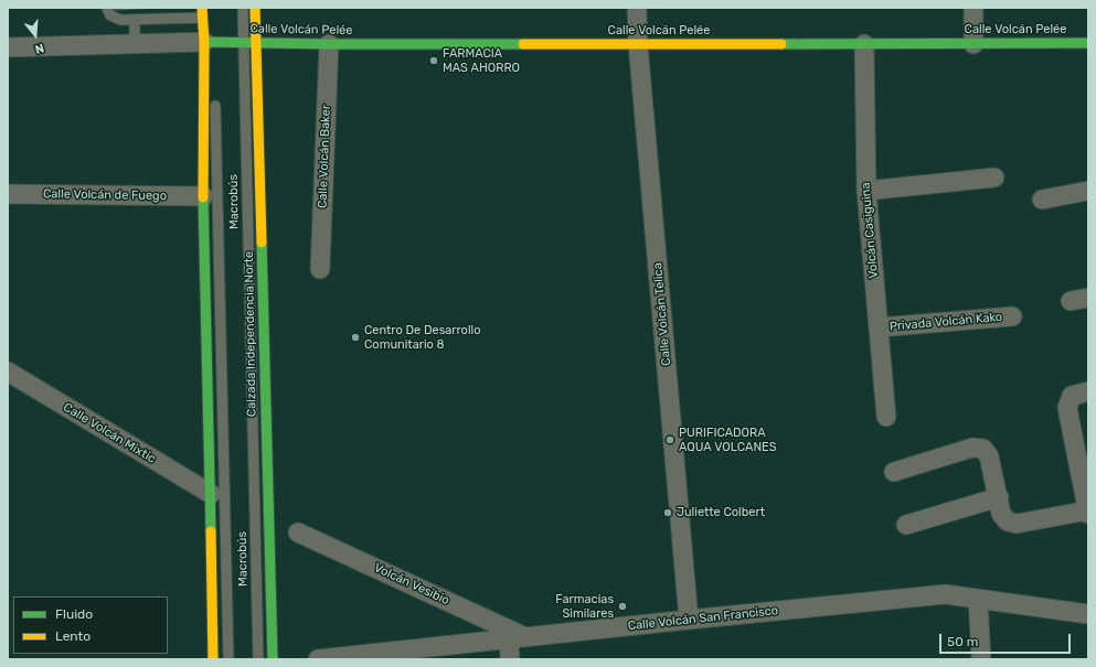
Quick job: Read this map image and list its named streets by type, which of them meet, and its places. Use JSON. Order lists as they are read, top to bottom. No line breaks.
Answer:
{"streets":{"street":["Calle Volcán Pelée","Calle Volcán Baker","Calle Volcán de Fuego","Volcán Casiguina","Calle Volcán Telica","Privada Volcán Kako","Calzada Independencia Norte","Calle Volcán Mixtic","Volcán Vesibio","Calle Volcán San Francisco"],"lane":["Macrobús"]},"crossings":[["Calle Volcán Pelée","Calle Volcán Baker"],["Calle Volcán Pelée","Macrobús"],["Calle Volcán Pelée","Volcán Casiguina"],["Calle Volcán Pelée","Calle Volcán Telica"],["Calle Volcán Pelée","Calzada Independencia Norte"],["Volcán Casiguina","Privada Volcán Kako"],["Calle Volcán Telica","Calle Volcán San Francisco"],["Volcán Vesibio","Calle Volcán San Francisco"]],"places":["FARMACIA MAS AHORRO","Centro De Desarrollo Comunitario 8","PURIFICADORA AQUA VOLCANES","Juliette Colbert","Farmacias Similares"],"legend":["Fluido","Lento"],"scale_bar":"50 m","north":"bottom"}
